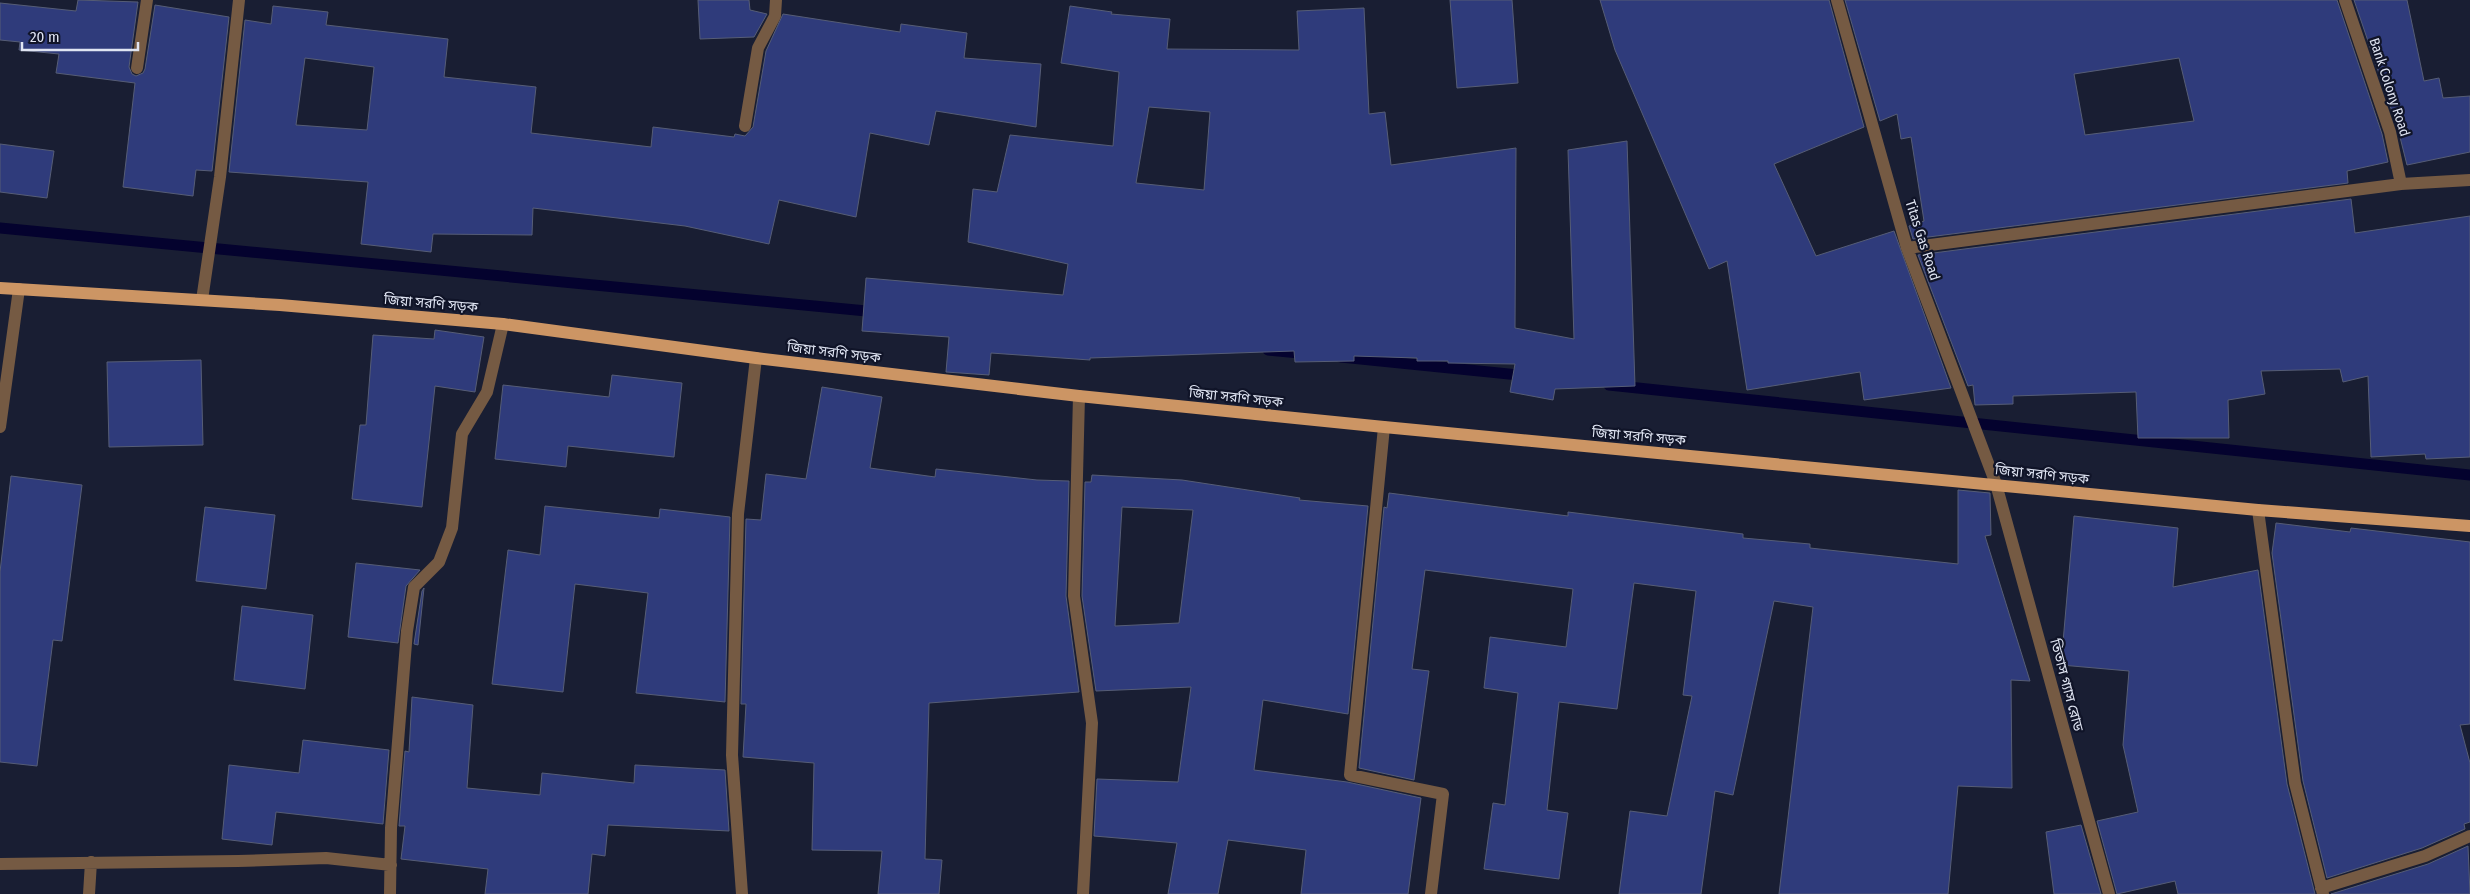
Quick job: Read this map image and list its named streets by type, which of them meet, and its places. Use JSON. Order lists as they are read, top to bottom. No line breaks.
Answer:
{"streets":{"main road":["জিয়া সরণি সড়ক"],"street":["Bank Colony Road","Titas Gas Road","তিতাস গ্যাস রোড"]},"crossings":[["Titas Gas Road","জিয়া সরণি সড়ক"],["Titas Gas Road","তিতাস গ্যাস রোড"],["জিয়া সরণি সড়ক","তিতাস গ্যাস রোড"]],"scale_bar":"20 m"}
